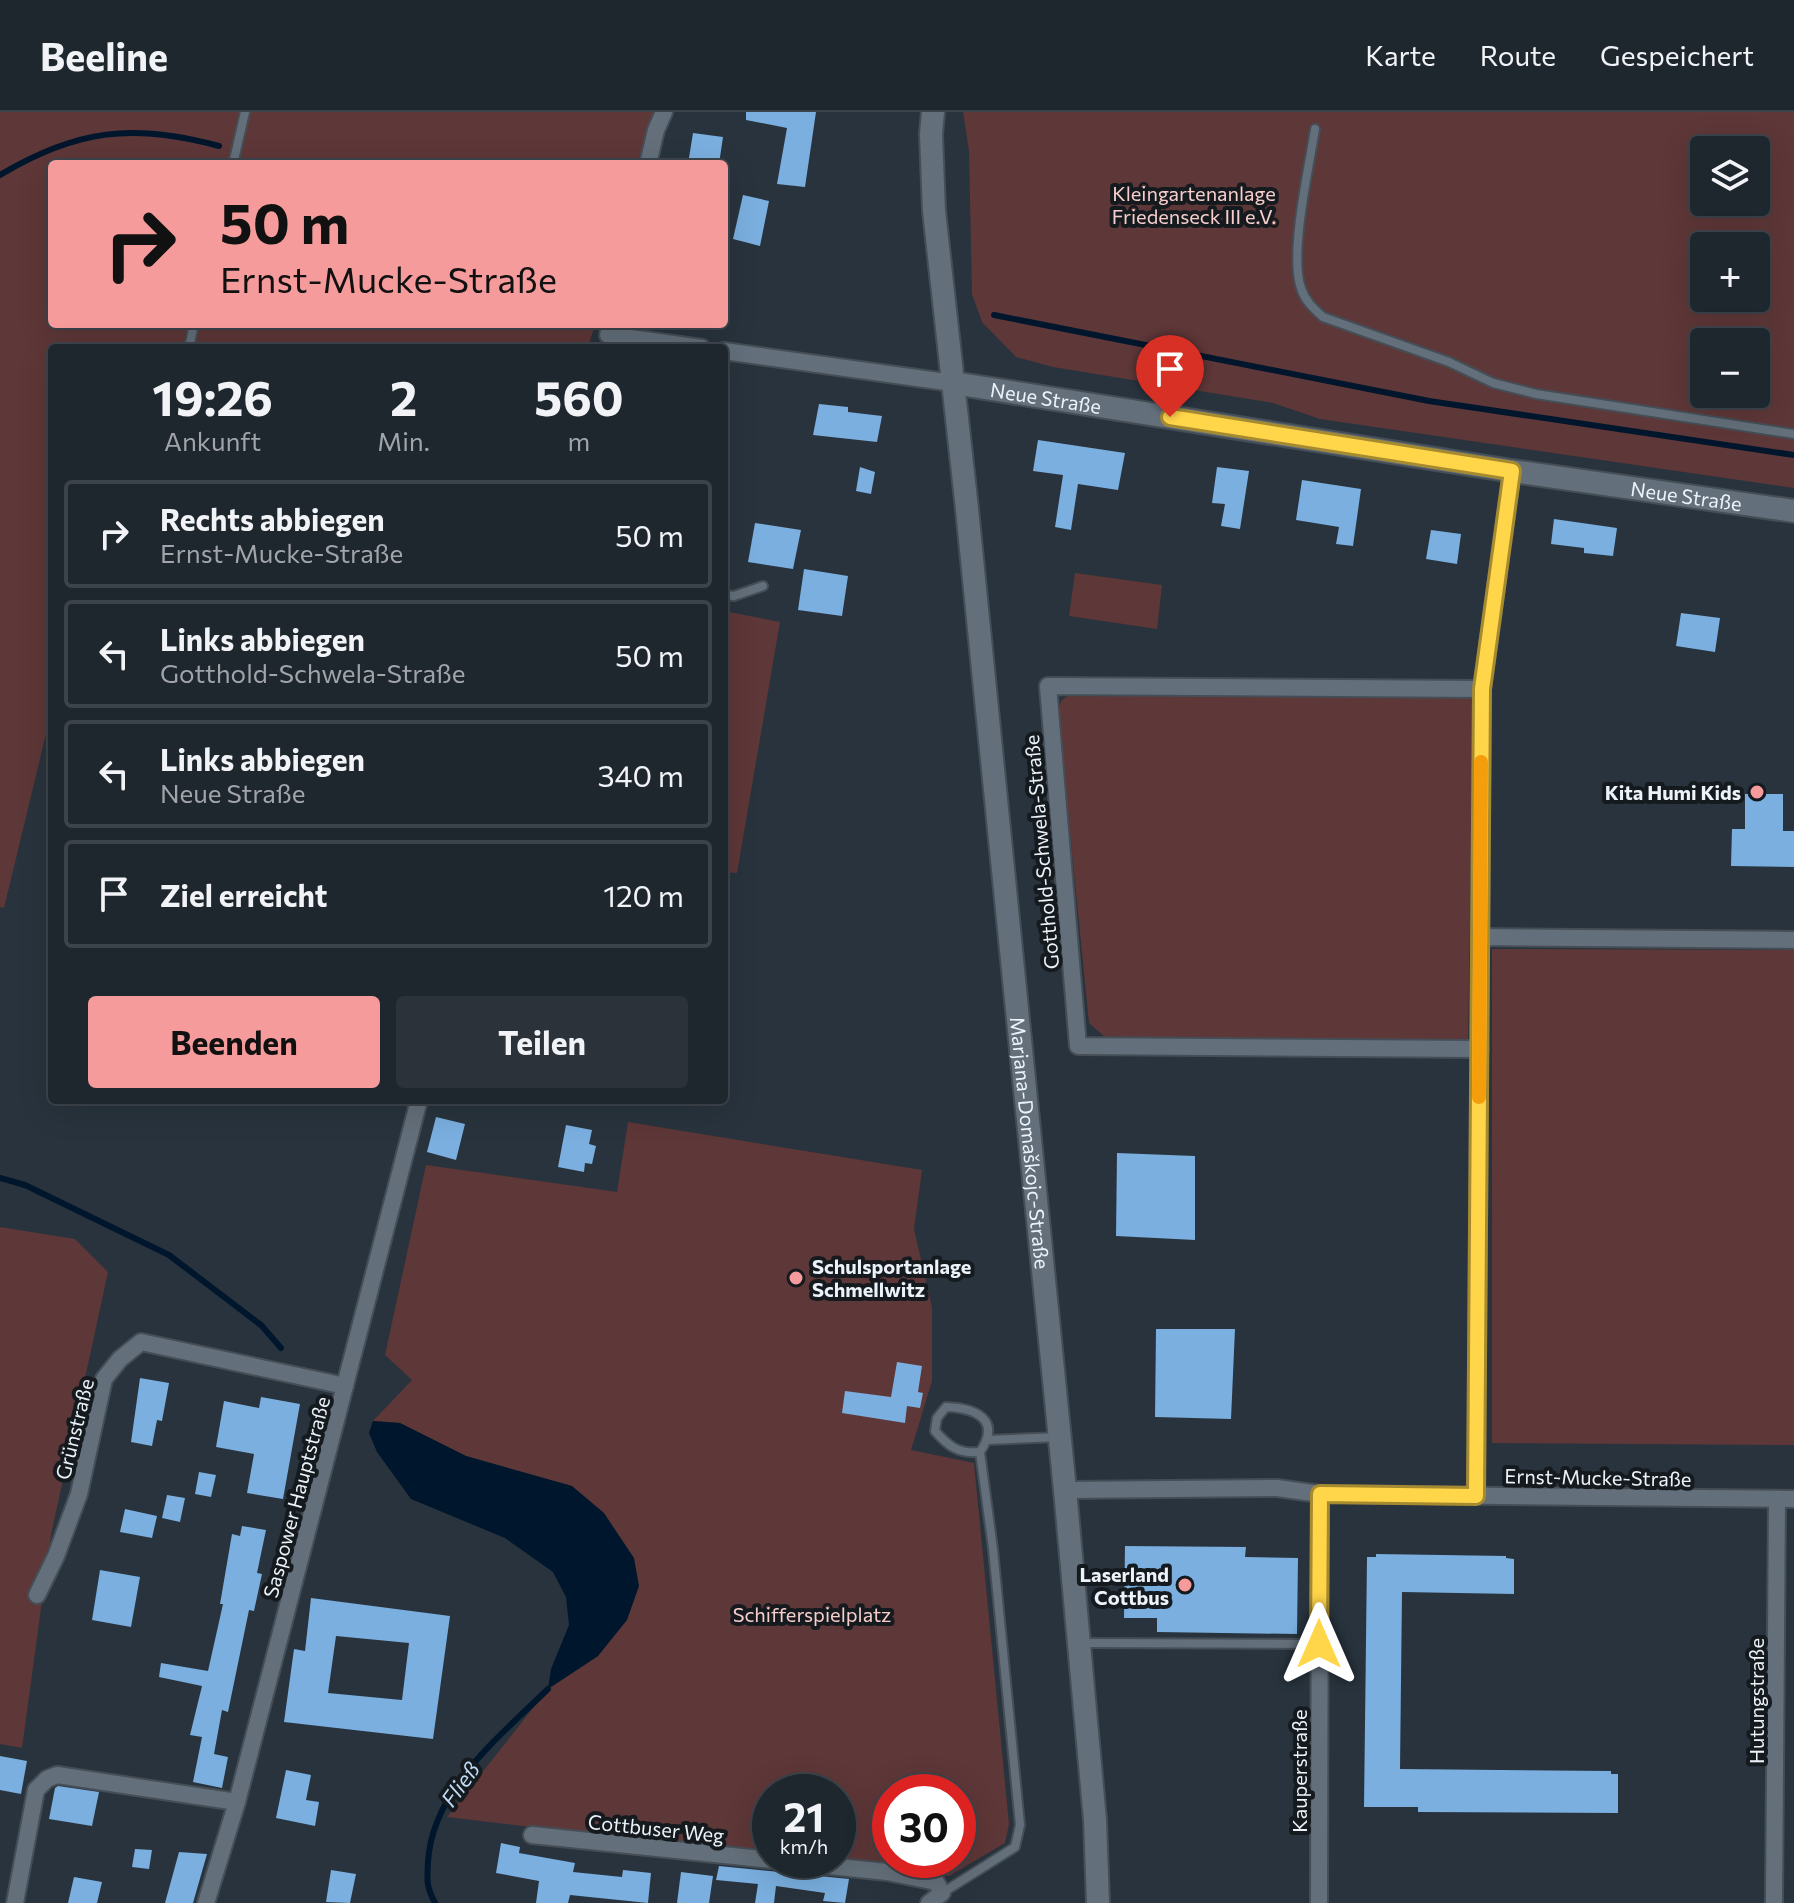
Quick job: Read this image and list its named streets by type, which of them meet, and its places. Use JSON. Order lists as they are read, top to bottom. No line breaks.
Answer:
{"streets":{"street":["Neue Straße","Gotthold-Schwela-Straße","Marjana-Domaškojc-Straße","Grünstraße","Ernst-Mucke-Straße","Saspower Hauptstraße","Hutungstraße","Kauperstraße","Cottbuser Weg"]},"crossings":[["Neue Straße","Marjana-Domaškojc-Straße"],["Marjana-Domaškojc-Straße","Ernst-Mucke-Straße"],["Grünstraße","Saspower Hauptstraße"],["Ernst-Mucke-Straße","Hutungstraße"],["Ernst-Mucke-Straße","Kauperstraße"]],"water":["Fließ"],"parks":["Kleingartenanlage Friedenseck III e.V.","Schifferspielplatz"],"places":["Kita Humi Kids","Schulsportanlage Schmellwitz","Laserland Cottbus"],"page":{"header":"Beeline","nav":["Karte","Route","Gespeichert"],"map_buttons":["+","−"],"turn":["50 m","Ernst-Mucke-Straße"],"eta":["19:26","Ankunft","2","Min.","560","m"],"list":[{"name":"Rechts abbiegen","note":"Ernst-Mucke-Straße","value":"50 m"},{"name":"Links abbiegen","note":"Gotthold-Schwela-Straße","value":"50 m"},{"name":"Links abbiegen","note":"Neue Straße","value":"340 m"},{"name":"Ziel erreicht","value":"120 m"}],"buttons":["Beenden","Teilen"],"speed":"21 km/h","limit":"30"}}
